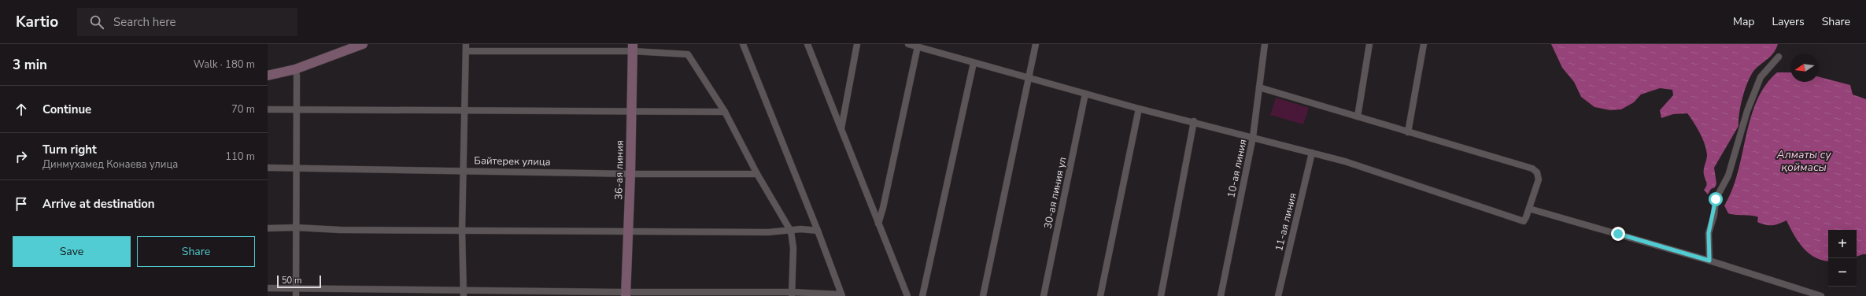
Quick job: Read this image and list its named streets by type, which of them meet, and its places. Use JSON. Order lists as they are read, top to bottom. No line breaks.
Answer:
{"streets":{"street":["Байтерек улица","10-ая линия","36-ая линия","30-ая линия ул","11-ая линия"]},"crossings":[["Байтерек улица","36-ая линия"]],"water":["Алматы су қоймасы"],"scale_bar":"50 m","north":"left","page":{"header":"Kartio","search":"Search here","nav":["Map","Layers","Share"],"heading":["3 min","Walk · 180 m"],"list":[["Continue","70 m"],["Turn right","Динмухамед Конаева улица","110 m"],"Arrive at destination"],"buttons":["Save","Share"],"map_buttons":["+","−"],"scale":"50 m"}}
